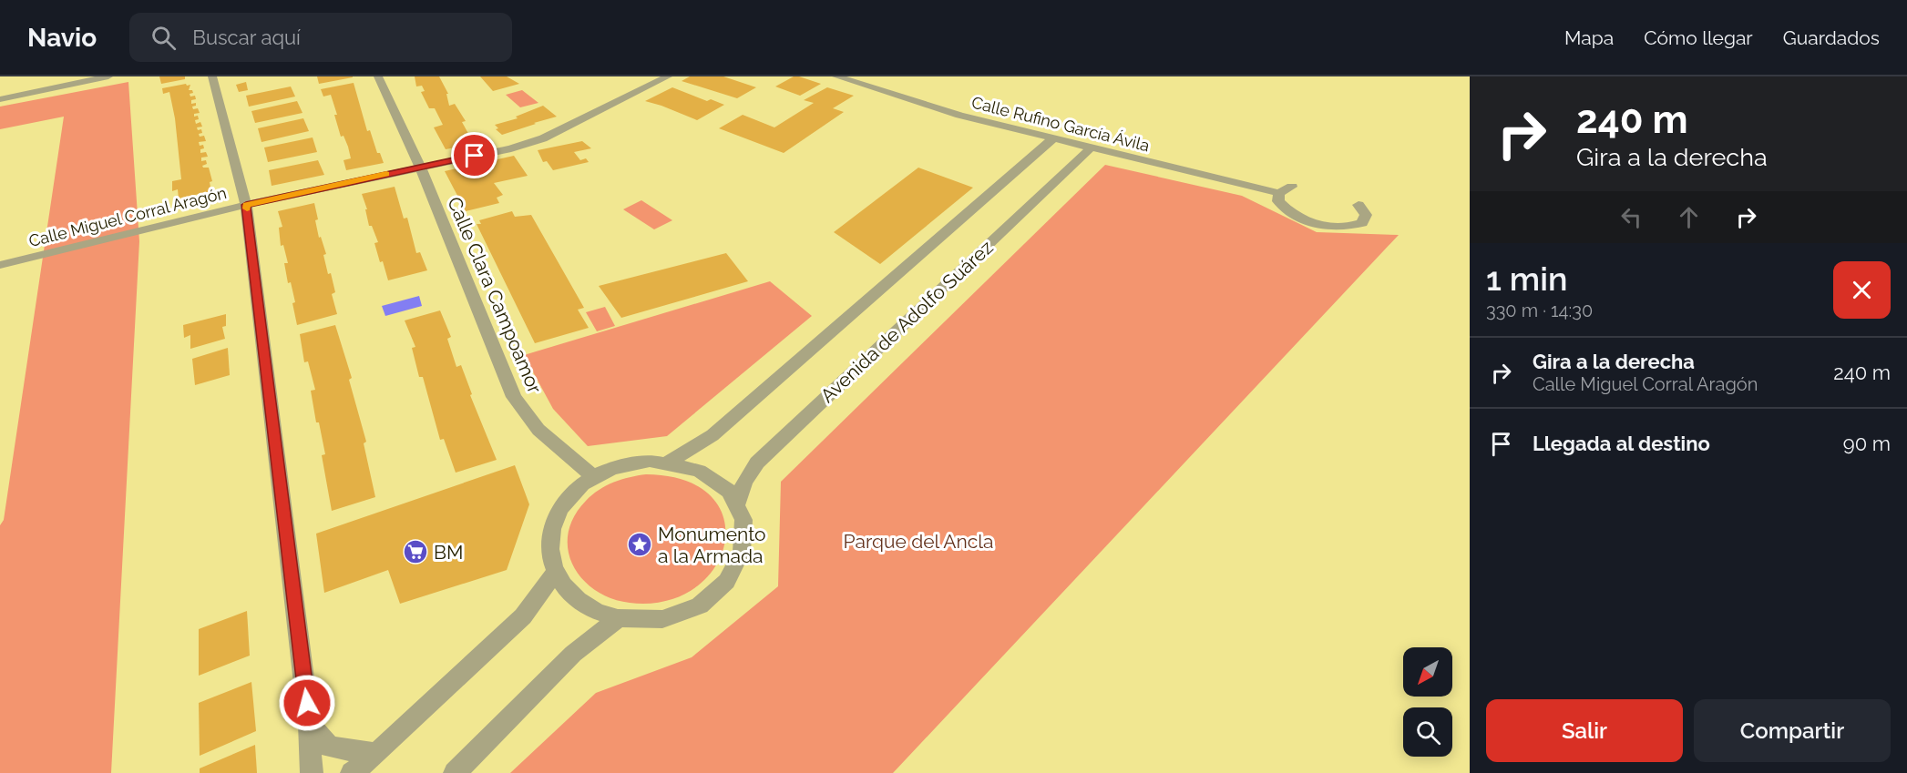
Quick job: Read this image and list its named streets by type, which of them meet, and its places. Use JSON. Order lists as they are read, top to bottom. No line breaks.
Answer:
{"streets":{"street":["Calle Rufino García Ávila","Calle Miguel Corral Aragón","Calle Clara Campoamor","Avenida de Adolfo Suárez"]},"crossings":[["Calle Rufino García Ávila","Avenida de Adolfo Suárez"],["Calle Miguel Corral Aragón","Calle Clara Campoamor"],["Calle Clara Campoamor","Avenida de Adolfo Suárez"]],"parks":["Parque del Ancla"],"places":{"place":["Monumento a la Armada"],"supermarket":["BM"]},"north":"bottom left","page":{"header":"Navio","search":"Buscar aquí","nav":["Mapa","Cómo llegar","Guardados"],"turn":["240 m","Gira a la derecha"],"heading":["1 min","330 m · 14:30"],"list":[{"name":"Gira a la derecha","note":"Calle Miguel Corral Aragón","value":"240 m"},{"name":"Llegada al destino","value":"90 m"}],"buttons":["Salir","Compartir"]}}
